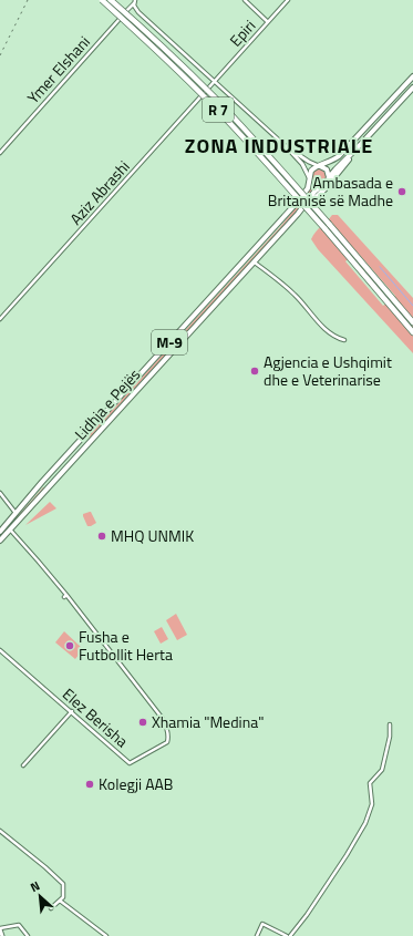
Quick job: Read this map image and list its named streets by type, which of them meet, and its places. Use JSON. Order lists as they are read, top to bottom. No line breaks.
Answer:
{"streets":{"highway":["R 7","M-9","Lidhja e Pejës"],"street":["Epiri","Ymer Elshani","Aziz Abrashi","Elez Berisha"]},"crossings":[["Epiri","Aziz Abrashi"],["Lidhja e Pejës","Elez Berisha"]],"districts":["ZONA INDUSTRIALE"],"places":["Ambasada e Britanisë së Madhe","Agjencia e Ushqimit dhe e Veterinarise","MHQ UNMIK","Fusha e Futbollit Herta","Xhamia \"Medina\"","Kolegji AAB"],"north":"top left"}
